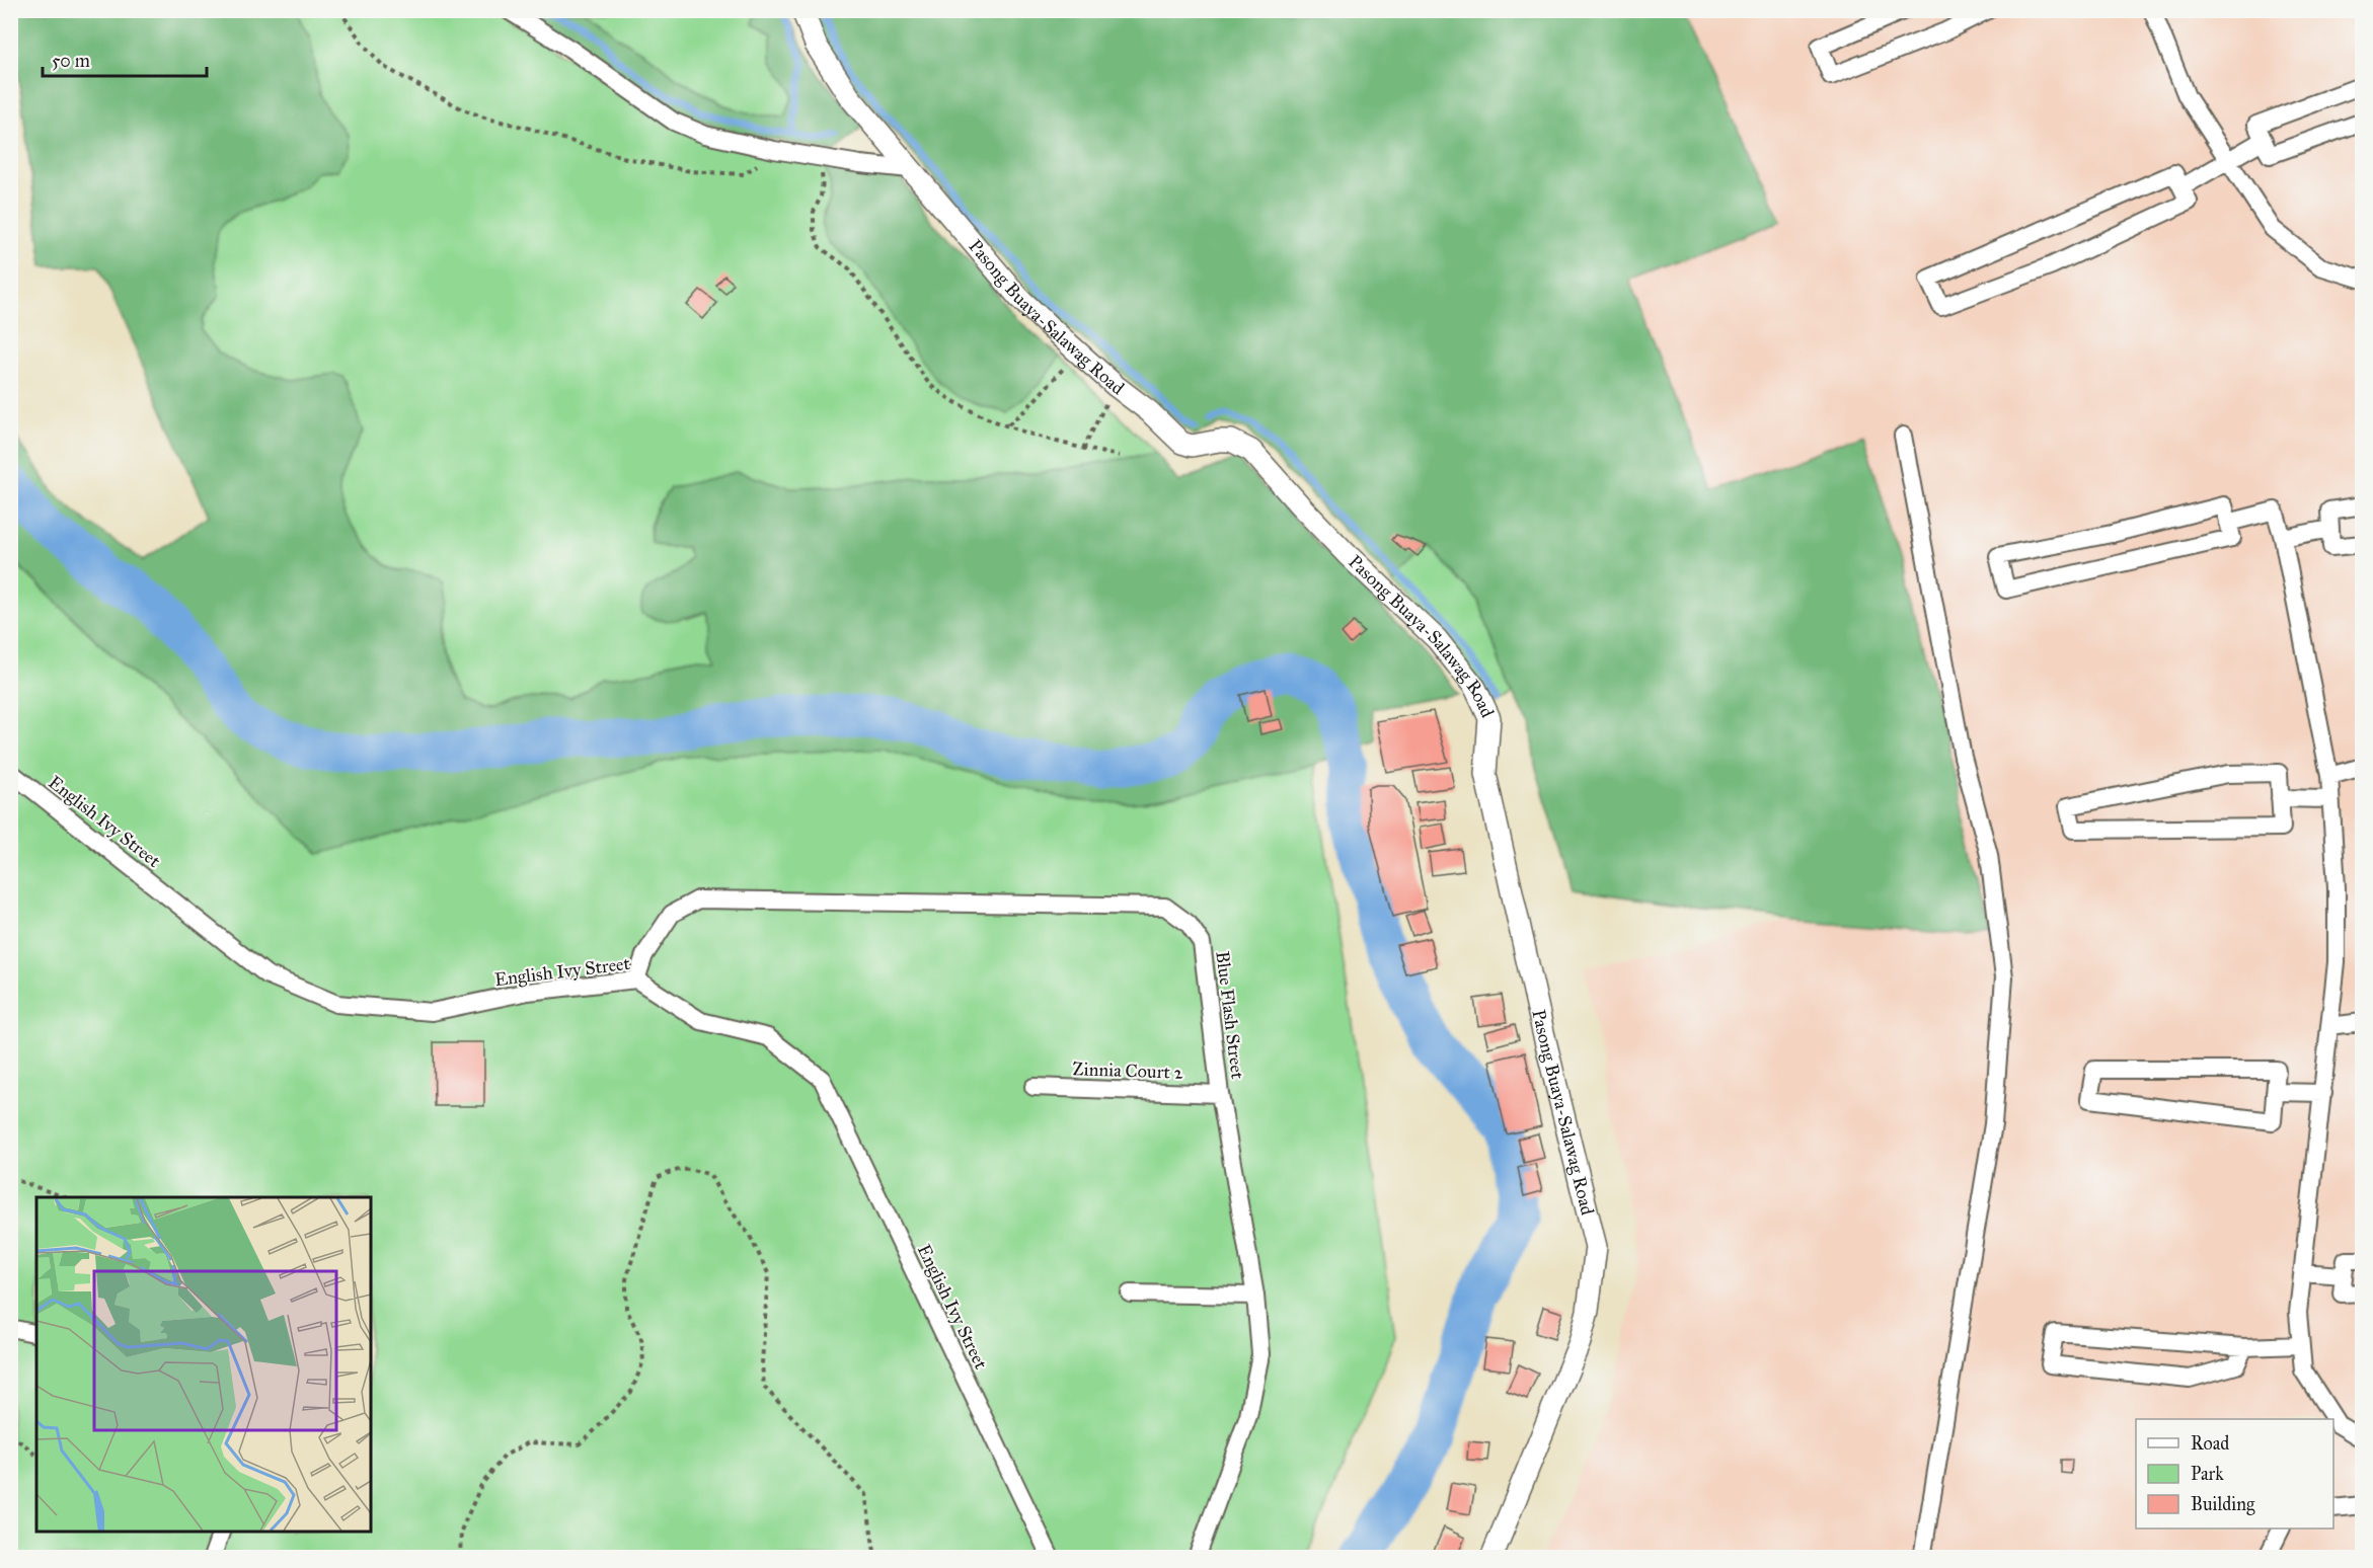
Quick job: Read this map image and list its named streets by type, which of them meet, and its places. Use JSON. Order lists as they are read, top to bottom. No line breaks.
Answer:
{"streets":{"street":["Pasong Buaya-Salawag Road","English Ivy Street","Blue Flash Street","Zinnia Court 2"]},"crossings":[["English Ivy Street","Blue Flash Street"],["Blue Flash Street","Zinnia Court 2"]],"legend":["Road","Park","Building"],"scale_bar":"50 m"}
